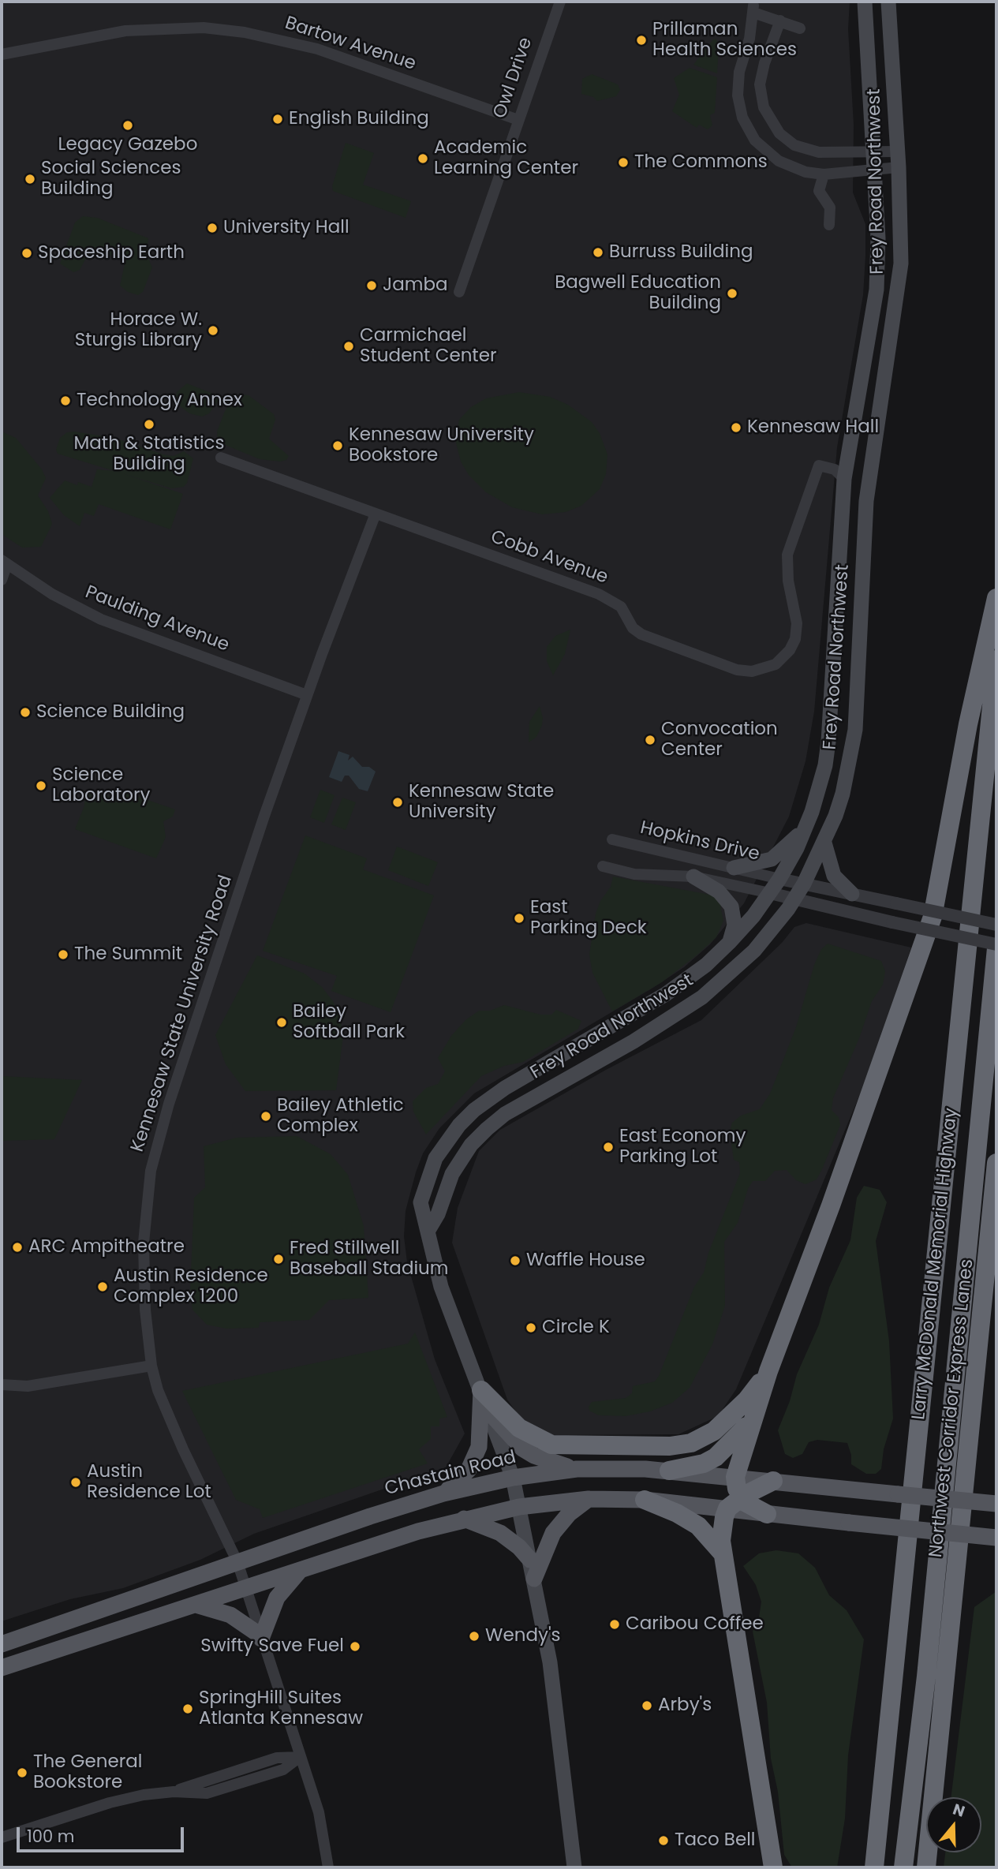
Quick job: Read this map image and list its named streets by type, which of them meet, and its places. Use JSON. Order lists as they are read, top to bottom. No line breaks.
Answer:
{"streets":{"highway":["Larry McDonald Memorial Highway","Northwest Corridor Express Lanes"],"main road":["Frey Road Northwest","Chastain Road"],"street":["Bartow Avenue","Owl Drive","Cobb Avenue","Paulding Avenue","Hopkins Drive","Kennesaw State University Road"]},"crossings":[["Bartow Avenue","Owl Drive"],["Frey Road Northwest","Cobb Avenue"],["Frey Road Northwest","Hopkins Drive"],["Frey Road Northwest","Chastain Road"],["Cobb Avenue","Kennesaw State University Road"],["Paulding Avenue","Kennesaw State University Road"],["Kennesaw State University Road","Chastain Road"]],"places":["Prillaman Health Sciences","English Building","Legacy Gazebo","Academic Learning Center","The Commons","Social Sciences Building","University Hall","Burruss Building","Spaceship Earth","Jamba","Bagwell Education Building","Horace W. Sturgis Library","Carmichael Student Center","Technology Annex","Math & Statistics Building","Kennesaw Hall","Kennesaw University Bookstore","Science Building","Convocation Center","Science Laboratory","Kennesaw State University","East Parking Deck","The Summit","Bailey Softball Park","Bailey Athletic Complex","East Economy Parking Lot","ARC Ampitheatre","Fred Stillwell Baseball Stadium","Waffle House","Austin Residence Complex 1200","Circle K","Austin Residence Lot","Caribou Coffee","Wendy's","Swifty Save Fuel","Arby's","SpringHill Suites Atlanta Kennesaw","The General Bookstore","Taco Bell"],"scale_bar":"100 m","north":"top"}
